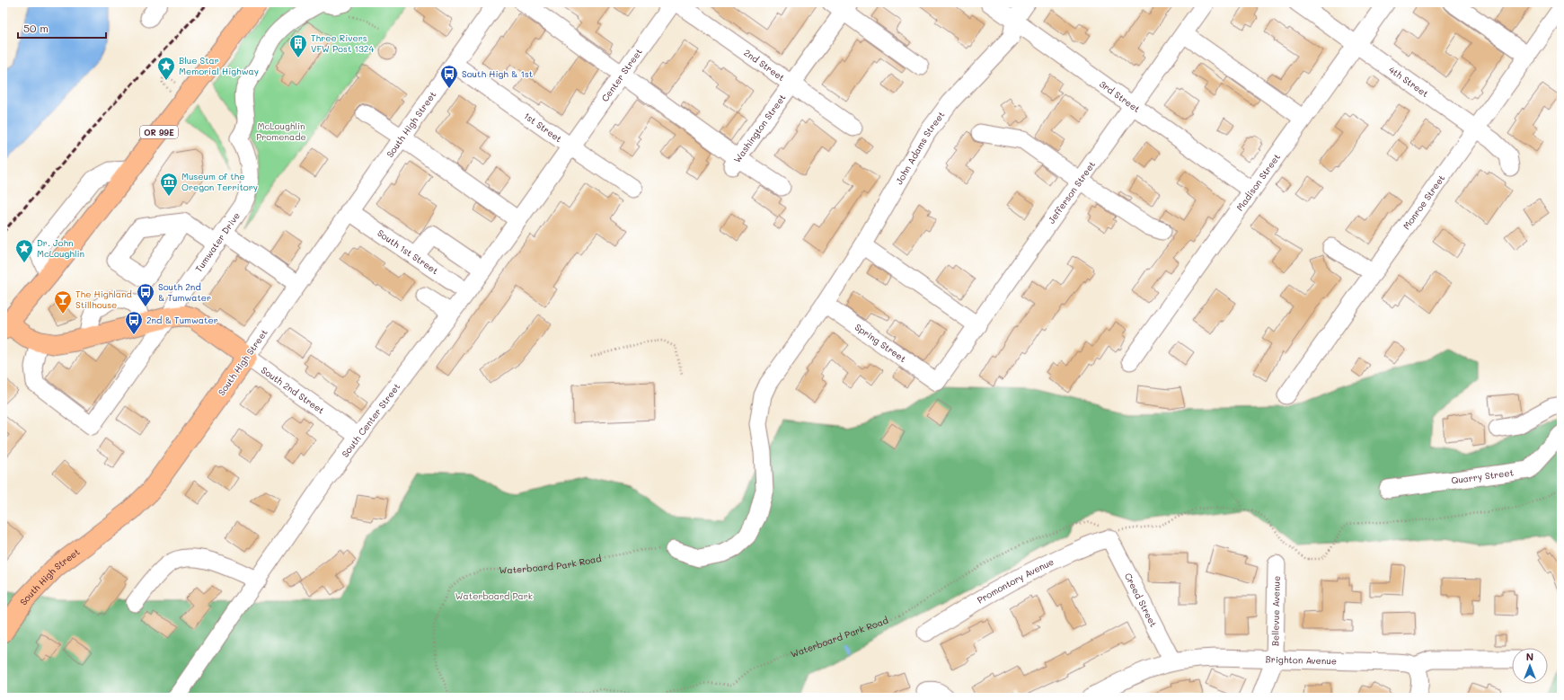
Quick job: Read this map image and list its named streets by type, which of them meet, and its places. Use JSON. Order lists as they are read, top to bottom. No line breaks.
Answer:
{"streets":{"main road":["South High Street","OR 99E","South 2nd Street"],"street":["2nd Street","Center Street","4th Street","3rd Street","1st Street","Washington Street","John Adams Street","Madison Street","Jefferson Street","Monroe Street","Tumwater Drive","South 1st Street","Spring Street","South Center Street","Quarry Street","Promontory Avenue","Creed Street","Bellevue Avenue","Brighton Avenue"],"path":["Waterboard Park Road"]},"crossings":[["2nd Street","Washington Street"],["Center Street","1st Street"],["Center Street","South Center Street"],["4th Street","Madison Street"],["4th Street","Monroe Street"],["3rd Street","John Adams Street"],["3rd Street","Madison Street"],["3rd Street","Jefferson Street"],["South High Street","1st Street"],["South High Street","South 1st Street"],["South High Street","South 2nd Street"],["1st Street","South Center Street"],["OR 99E","South 2nd Street"],["John Adams Street","Spring Street"],["John Adams Street","Waterboard Park Road"],["Jefferson Street","Spring Street"],["Tumwater Drive","South 2nd Street"],["South 1st Street","South Center Street"],["South 2nd Street","South Center Street"],["Waterboard Park Road","Promontory Avenue"],["Waterboard Park Road","Creed Street"],["Promontory Avenue","Creed Street"],["Creed Street","Brighton Avenue"],["Bellevue Avenue","Brighton Avenue"]],"parks":["McLoughlin Promenade","Waterboard Park"],"places":{"building":["Three Rivers VFW Post 1324"],"place":["Blue Star Memorial Highway","Dr. John McLoughlin"],"bus stop":["South High & 1st","South 2nd & Tumwater","2nd & Tumwater"],"museum":["Museum of the Oregon Territory"],"bar":["The Highland Stillhouse"]},"scale_bar":"50 m","north":"top"}
